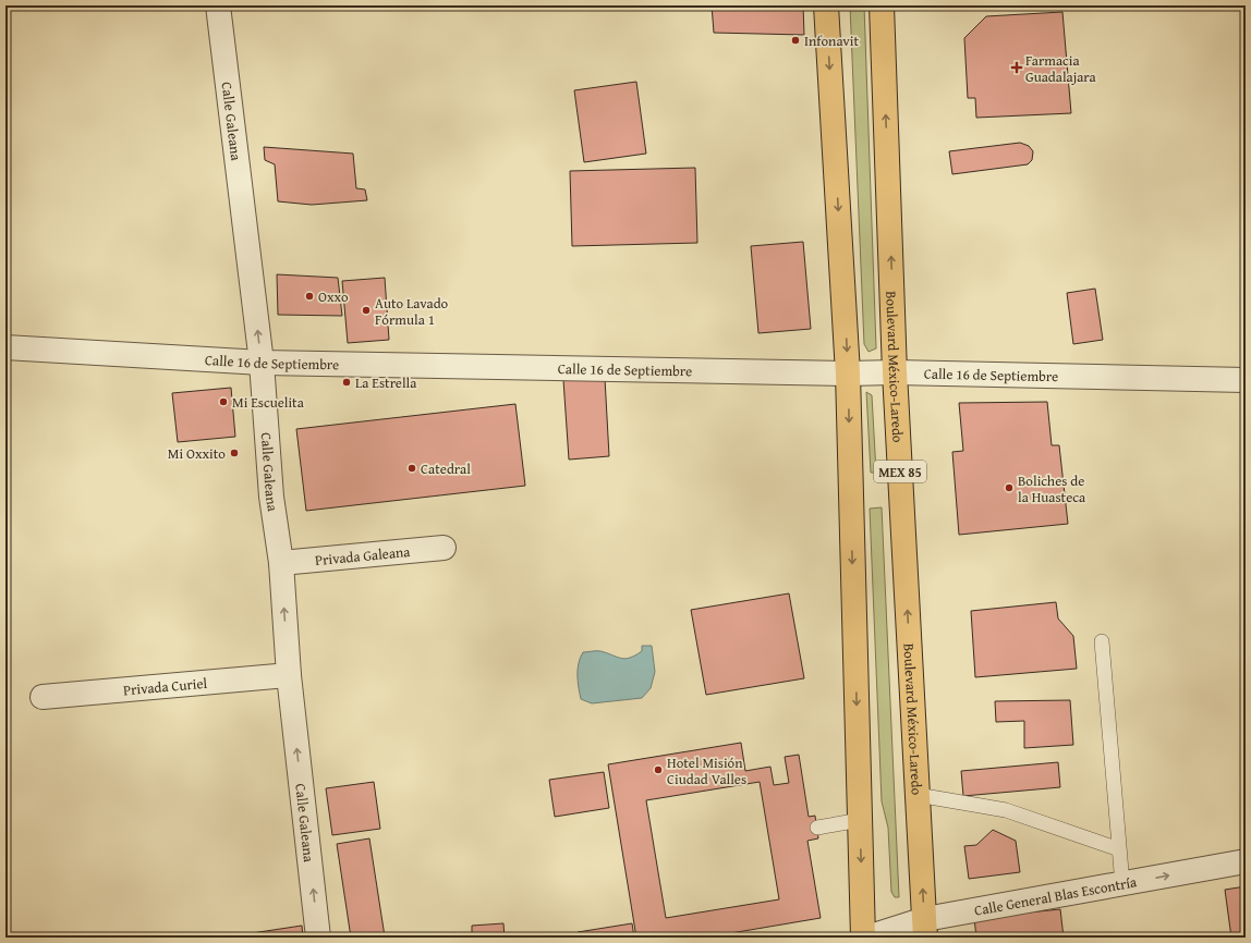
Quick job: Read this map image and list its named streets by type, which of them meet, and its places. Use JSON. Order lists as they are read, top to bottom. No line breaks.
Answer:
{"streets":{"main road":["Boulevard México-Laredo","MEX 85"],"street":["Calle Galeana","Calle 16 de Septiembre","Privada Galeana","Privada Curiel","Calle General Blas Escontría"]},"crossings":[["Calle Galeana","Calle 16 de Septiembre"],["Calle Galeana","Privada Galeana"],["Calle Galeana","Privada Curiel"],["Calle 16 de Septiembre","Boulevard México-Laredo"],["Boulevard México-Laredo","Calle General Blas Escontría"]],"one_way":["Calle Galeana"],"places":{"other":["Infonavit","Oxxo","Auto Lavado Fórmula 1","La Estrella","Mi Escuelita","Mi Oxxito","Catedral","Boliches de la Huasteca","Hotel Misión Ciudad Valles"],"health":["Farmacia Guadalajara"]}}
